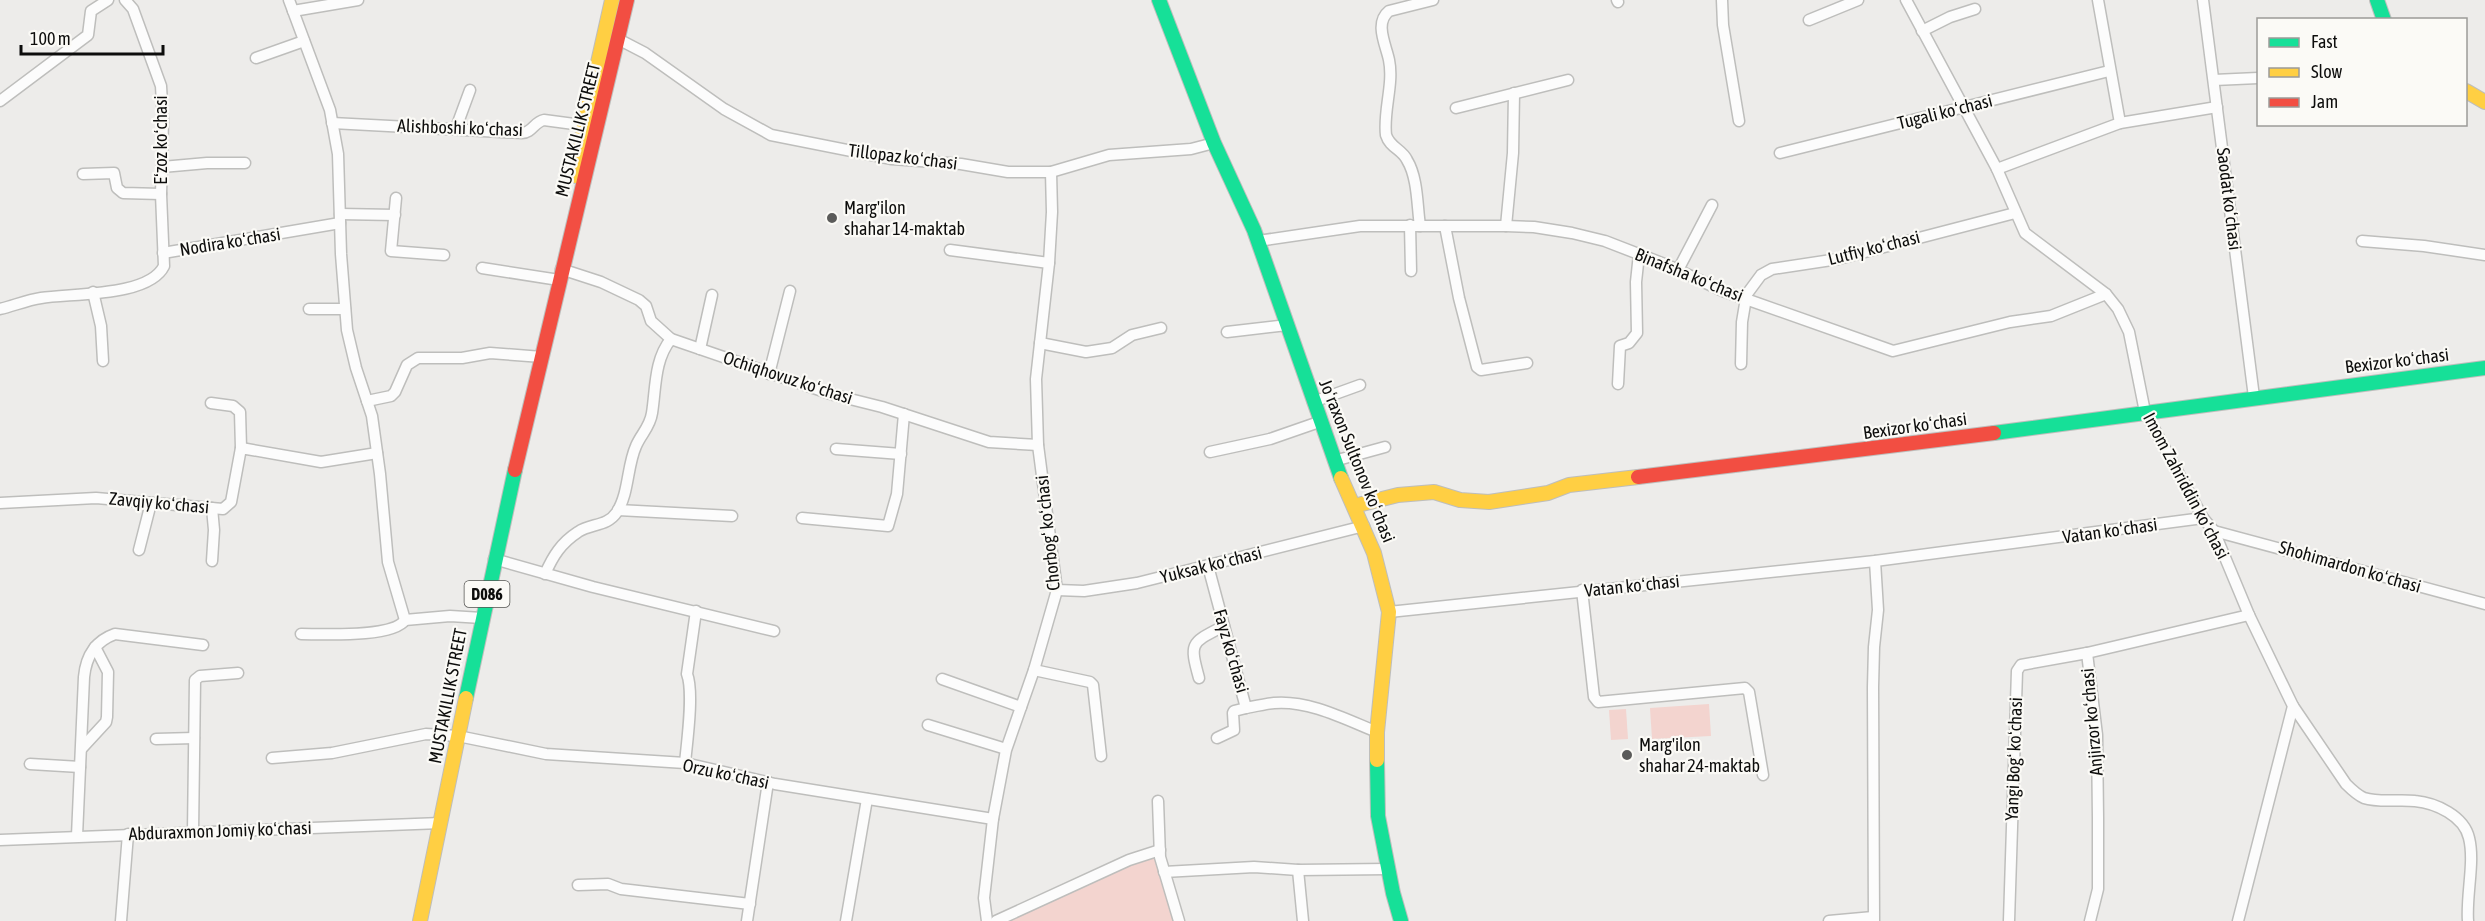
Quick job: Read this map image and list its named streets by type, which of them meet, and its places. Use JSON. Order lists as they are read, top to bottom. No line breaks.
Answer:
{"streets":{"street":["Tugali koʻchasi","Alishboshi koʻchasi","MUSTAKILLIK STREET","Eʻzoz koʻchasi","Tillopaz koʻchasi","Saodat koʻchasi","Nodira koʻchasi","Lutfiy koʻchasi","Binafsha koʻchasi","Bexizor koʻchasi","Ochiqhovuz koʻchasi","Joʻraxon Sultonov koʻchasi","Imom Zahriddin koʻchasi","Zavqiy koʻchasi","Vatan koʻchasi","Chorbogʻ koʻchasi","Yuksak koʻchasi","Shohimardon koʻchasi","D086","Fayz koʻchasi","Anjirzor koʻchasi","Yangi Bogʻ koʻchasi","Orzu koʻchasi","Abduraxmon Jomiy koʻchasi"]},"crossings":[["Tugali koʻchasi","Imom Zahriddin koʻchasi"],["Alishboshi koʻchasi","MUSTAKILLIK STREET"],["MUSTAKILLIK STREET","Tillopaz koʻchasi"],["MUSTAKILLIK STREET","Ochiqhovuz koʻchasi"],["MUSTAKILLIK STREET","Orzu koʻchasi"],["MUSTAKILLIK STREET","Abduraxmon Jomiy koʻchasi"],["Eʻzoz koʻchasi","Nodira koʻchasi"],["Tillopaz koʻchasi","Joʻraxon Sultonov koʻchasi"],["Tillopaz koʻchasi","Chorbogʻ koʻchasi"],["Saodat koʻchasi","Bexizor koʻchasi"],["Lutfiy koʻchasi","Binafsha koʻchasi"],["Lutfiy koʻchasi","Imom Zahriddin koʻchasi"],["Binafsha koʻchasi","Joʻraxon Sultonov koʻchasi"],["Binafsha koʻchasi","Imom Zahriddin koʻchasi"],["Bexizor koʻchasi","Joʻraxon Sultonov koʻchasi"],["Bexizor koʻchasi","Imom Zahriddin koʻchasi"],["Ochiqhovuz koʻchasi","Chorbogʻ koʻchasi"],["Joʻraxon Sultonov koʻchasi","Vatan koʻchasi"],["Joʻraxon Sultonov koʻchasi","Yuksak koʻchasi"],["Joʻraxon Sultonov koʻchasi","Fayz koʻchasi"],["Imom Zahriddin koʻchasi","Vatan koʻchasi"],["Imom Zahriddin koʻchasi","Shohimardon koʻchasi"],["Imom Zahriddin koʻchasi","Anjirzor koʻchasi"],["Chorbogʻ koʻchasi","Yuksak koʻchasi"],["Chorbogʻ koʻchasi","Orzu koʻchasi"],["Yuksak koʻchasi","Fayz koʻchasi"],["Anjirzor koʻchasi","Yangi Bogʻ koʻchasi"]],"places":["Marg'ilon shahar 14-maktab","Marg'ilon shahar 24-maktab"],"legend":["Fast","Slow","Jam"],"scale_bar":"100 m"}
